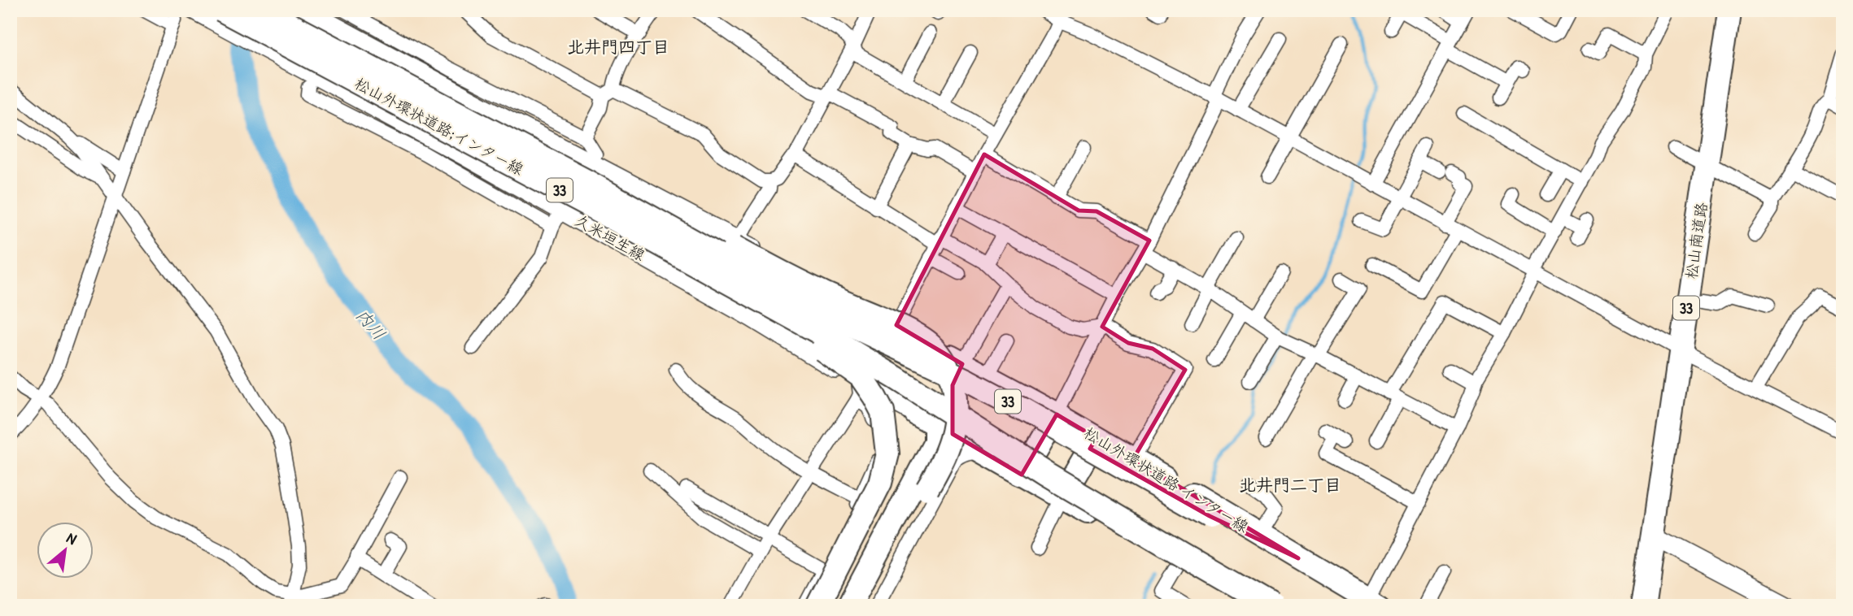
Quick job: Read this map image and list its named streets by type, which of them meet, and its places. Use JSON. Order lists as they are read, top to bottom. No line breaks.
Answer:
{"streets":{"highway":["松山外環状道路;インター線","33","松山南道路","松山外環状道路 インター線"],"main road":["久米垣生線"]},"crossings":[["松山外環状道路;インター線","久米垣生線"],["松山外環状道路;インター線","松山外環状道路 インター線"]],"districts":["北井門四丁目","北井門二丁目"],"water":["内川"],"north":"top right"}
